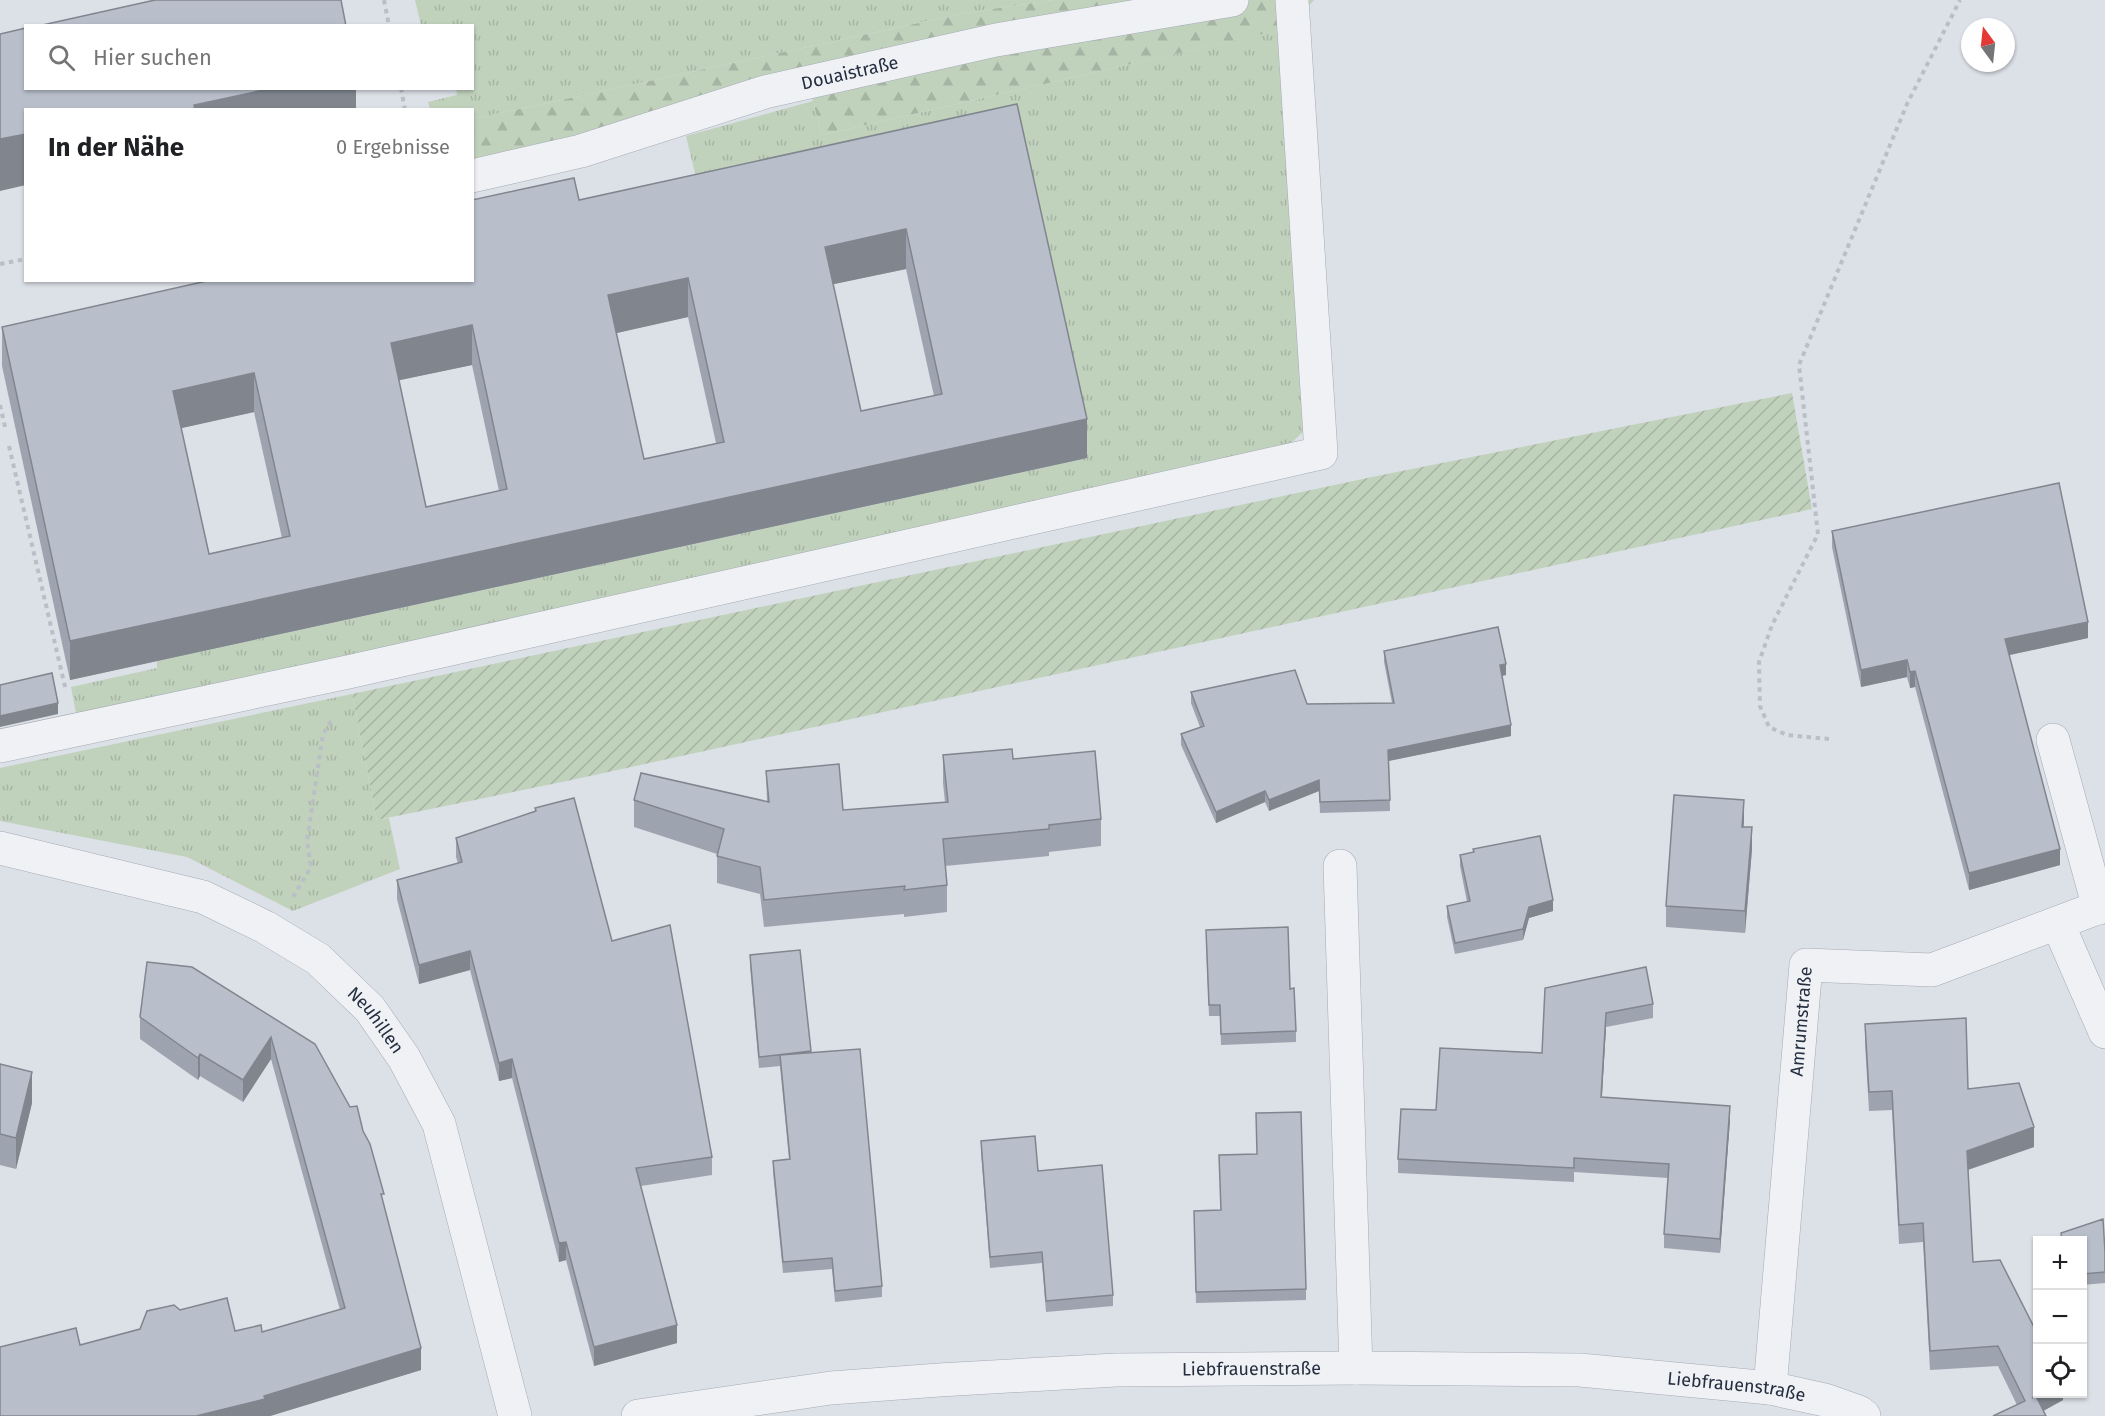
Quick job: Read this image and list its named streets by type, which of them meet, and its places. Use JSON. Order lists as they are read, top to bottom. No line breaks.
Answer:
{"streets":{"street":["Douaistraße","Neuhillen","Amrumstraße","Liebfrauenstraße"]},"crossings":[["Amrumstraße","Liebfrauenstraße"]],"north":"top","page":{"search":"Hier suchen","heading":["In der Nähe","0 Ergebnisse"],"map_buttons":["+","−"]}}
